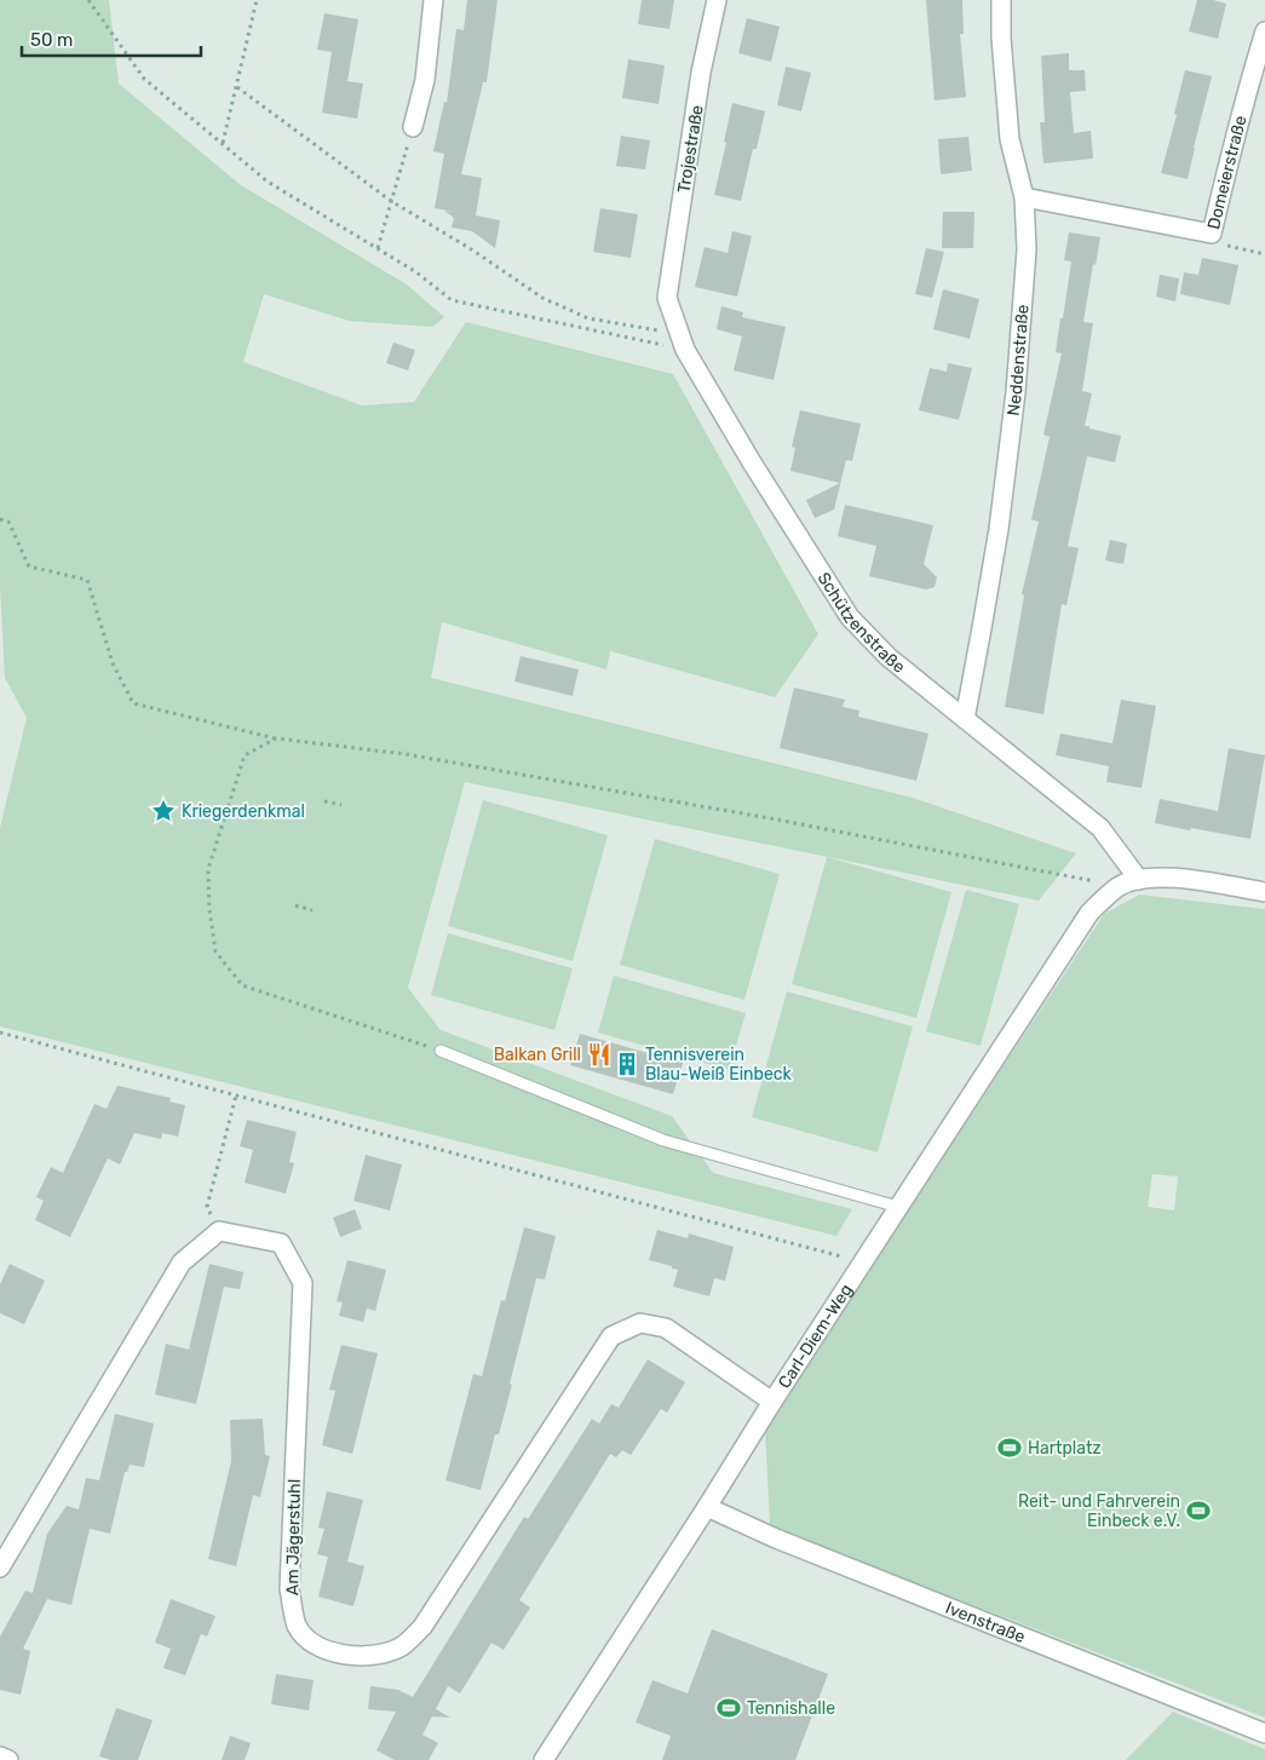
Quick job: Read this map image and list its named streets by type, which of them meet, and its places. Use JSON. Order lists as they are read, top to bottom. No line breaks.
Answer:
{"streets":{"street":["Trojestraße","Domeierstraße","Neddenstraße","Schützenstraße","Carl-Diem-Weg","Am Jägerstuhl","Ivenstraße"]},"crossings":[["Trojestraße","Schützenstraße"],["Domeierstraße","Neddenstraße"],["Neddenstraße","Schützenstraße"],["Carl-Diem-Weg","Am Jägerstuhl"],["Carl-Diem-Weg","Ivenstraße"]],"places":{"place":["Kriegerdenkmal"],"restaurant":["Balkan Grill"],"building":["Tennisverein Blau-Weiß Einbeck"],"sports":["Hartplatz","Reit- und Fahrverein Einbeck e.V.","Tennishalle"]},"scale_bar":"50 m"}
